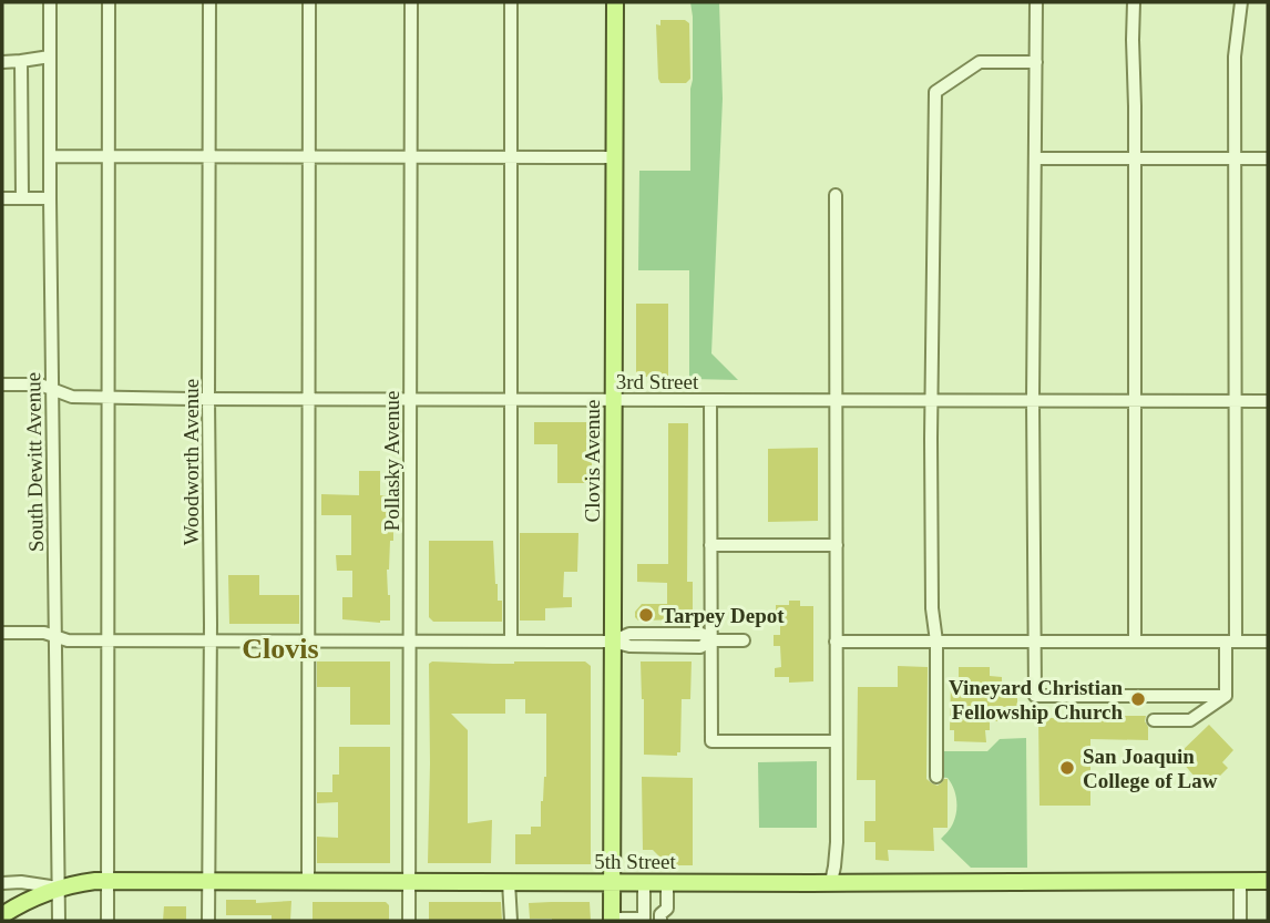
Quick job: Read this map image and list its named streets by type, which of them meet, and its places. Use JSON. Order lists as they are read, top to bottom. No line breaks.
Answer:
{"streets":{"main road":["Clovis Avenue","5th Street"],"street":["3rd Street","Pollasky Avenue","South Dewitt Avenue","Woodworth Avenue"]},"crossings":[["3rd Street","Pollasky Avenue"],["3rd Street","Clovis Avenue"],["3rd Street","South Dewitt Avenue"],["3rd Street","Woodworth Avenue"],["Pollasky Avenue","5th Street"],["Clovis Avenue","5th Street"],["South Dewitt Avenue","5th Street"],["Woodworth Avenue","5th Street"]],"districts":["Clovis"],"places":["Tarpey Depot","Vineyard Christian Fellowship Church","San Joaquin College of Law"]}
